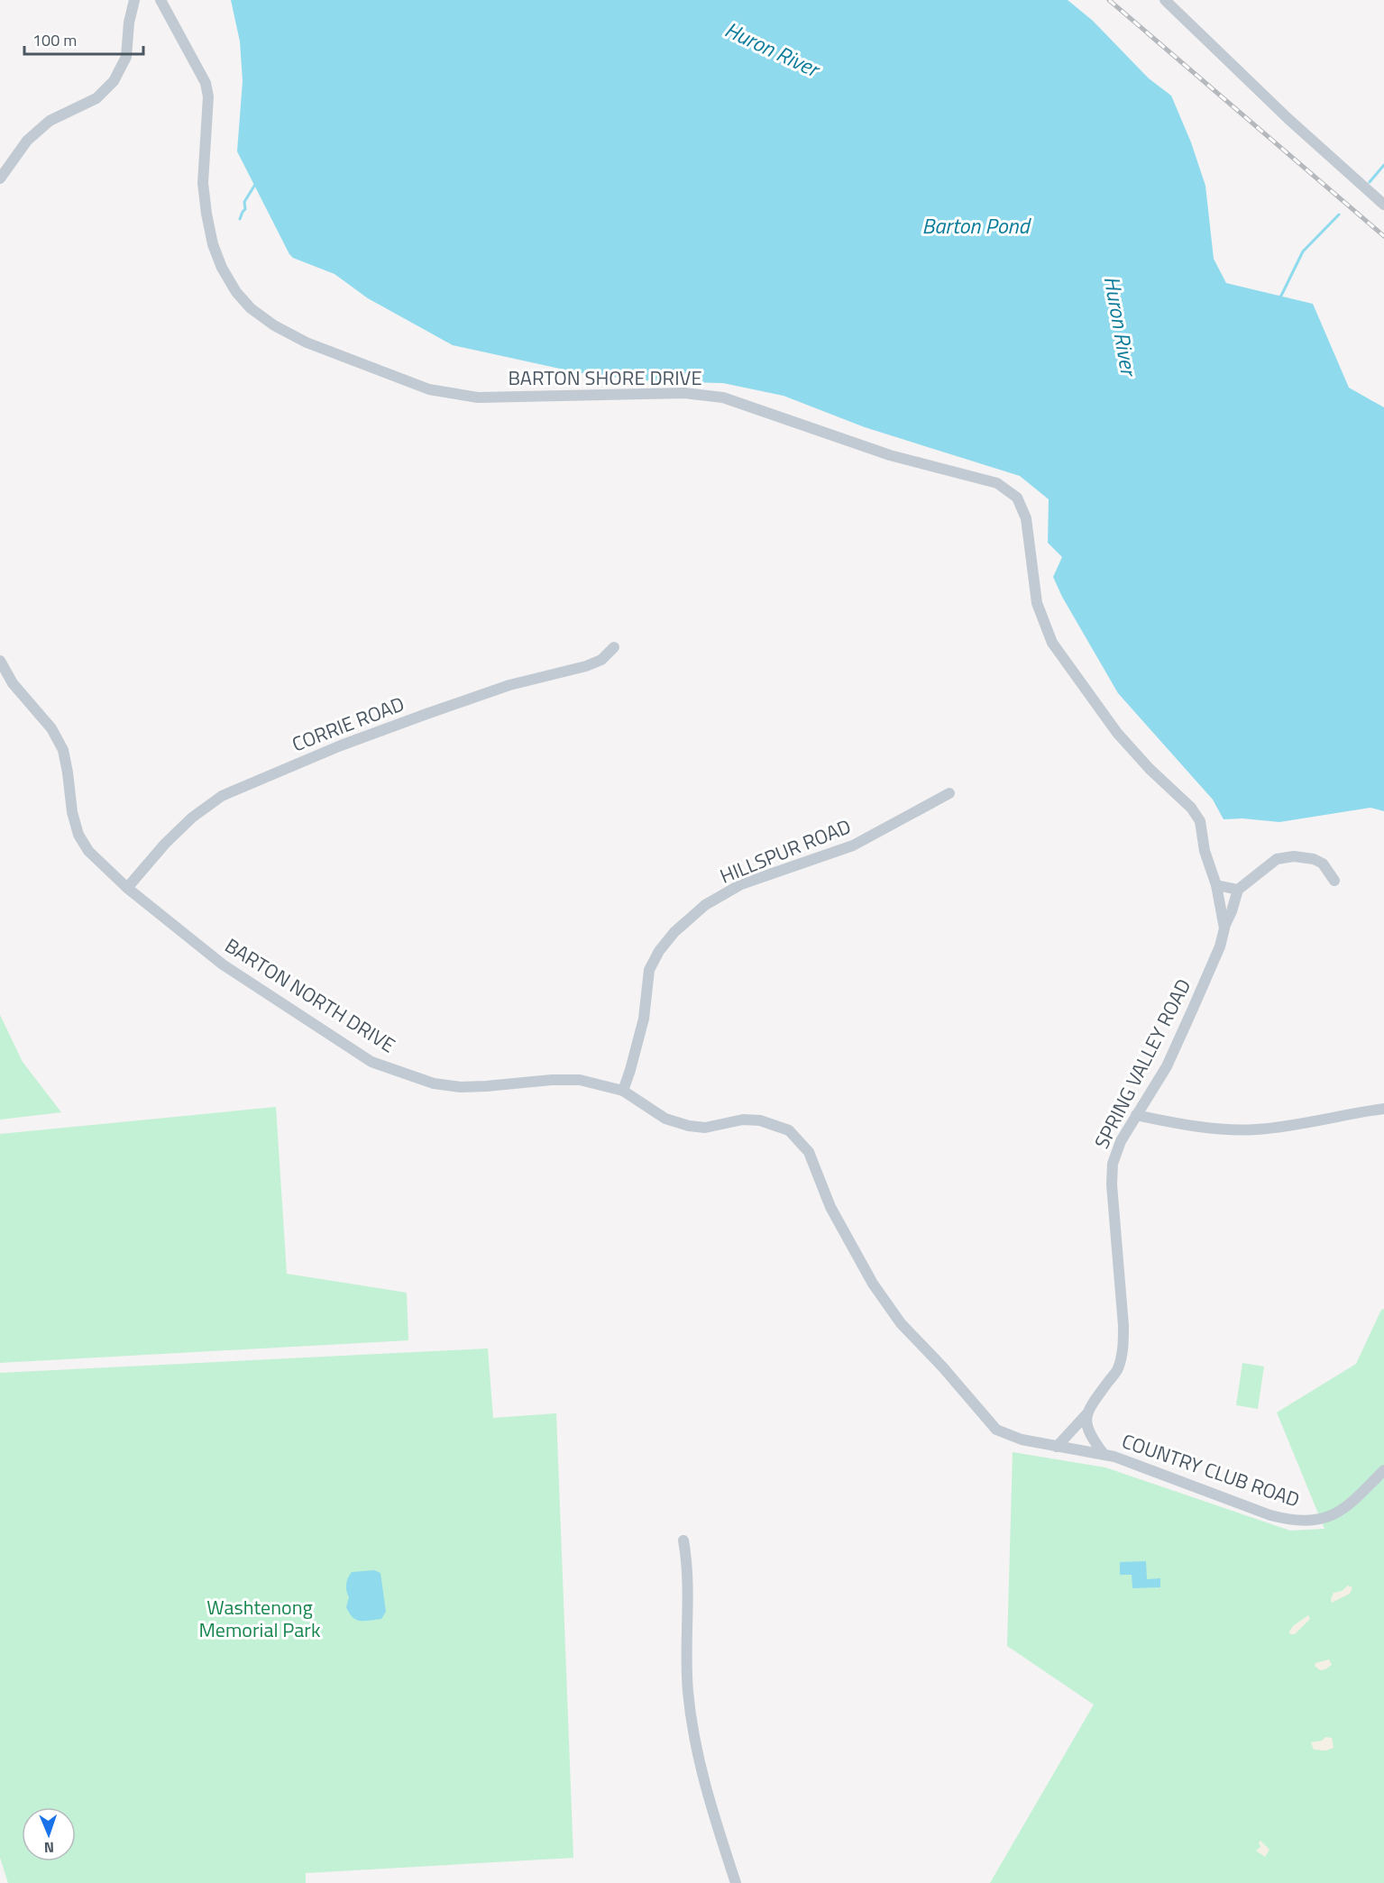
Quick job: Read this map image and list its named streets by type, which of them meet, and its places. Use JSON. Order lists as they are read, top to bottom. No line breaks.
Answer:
{"streets":{"street":["BARTON SHORE DRIVE","CORRIE ROAD","HILLSPUR ROAD","BARTON NORTH DRIVE","SPRING VALLEY ROAD","COUNTRY CLUB ROAD"]},"crossings":[["BARTON SHORE DRIVE","SPRING VALLEY ROAD"],["CORRIE ROAD","BARTON NORTH DRIVE"],["HILLSPUR ROAD","BARTON NORTH DRIVE"],["BARTON NORTH DRIVE","SPRING VALLEY ROAD"],["BARTON NORTH DRIVE","COUNTRY CLUB ROAD"]],"water":["Huron River","Barton Pond"],"parks":["Washtenong Memorial Park"],"scale_bar":"100 m","north":"bottom"}
